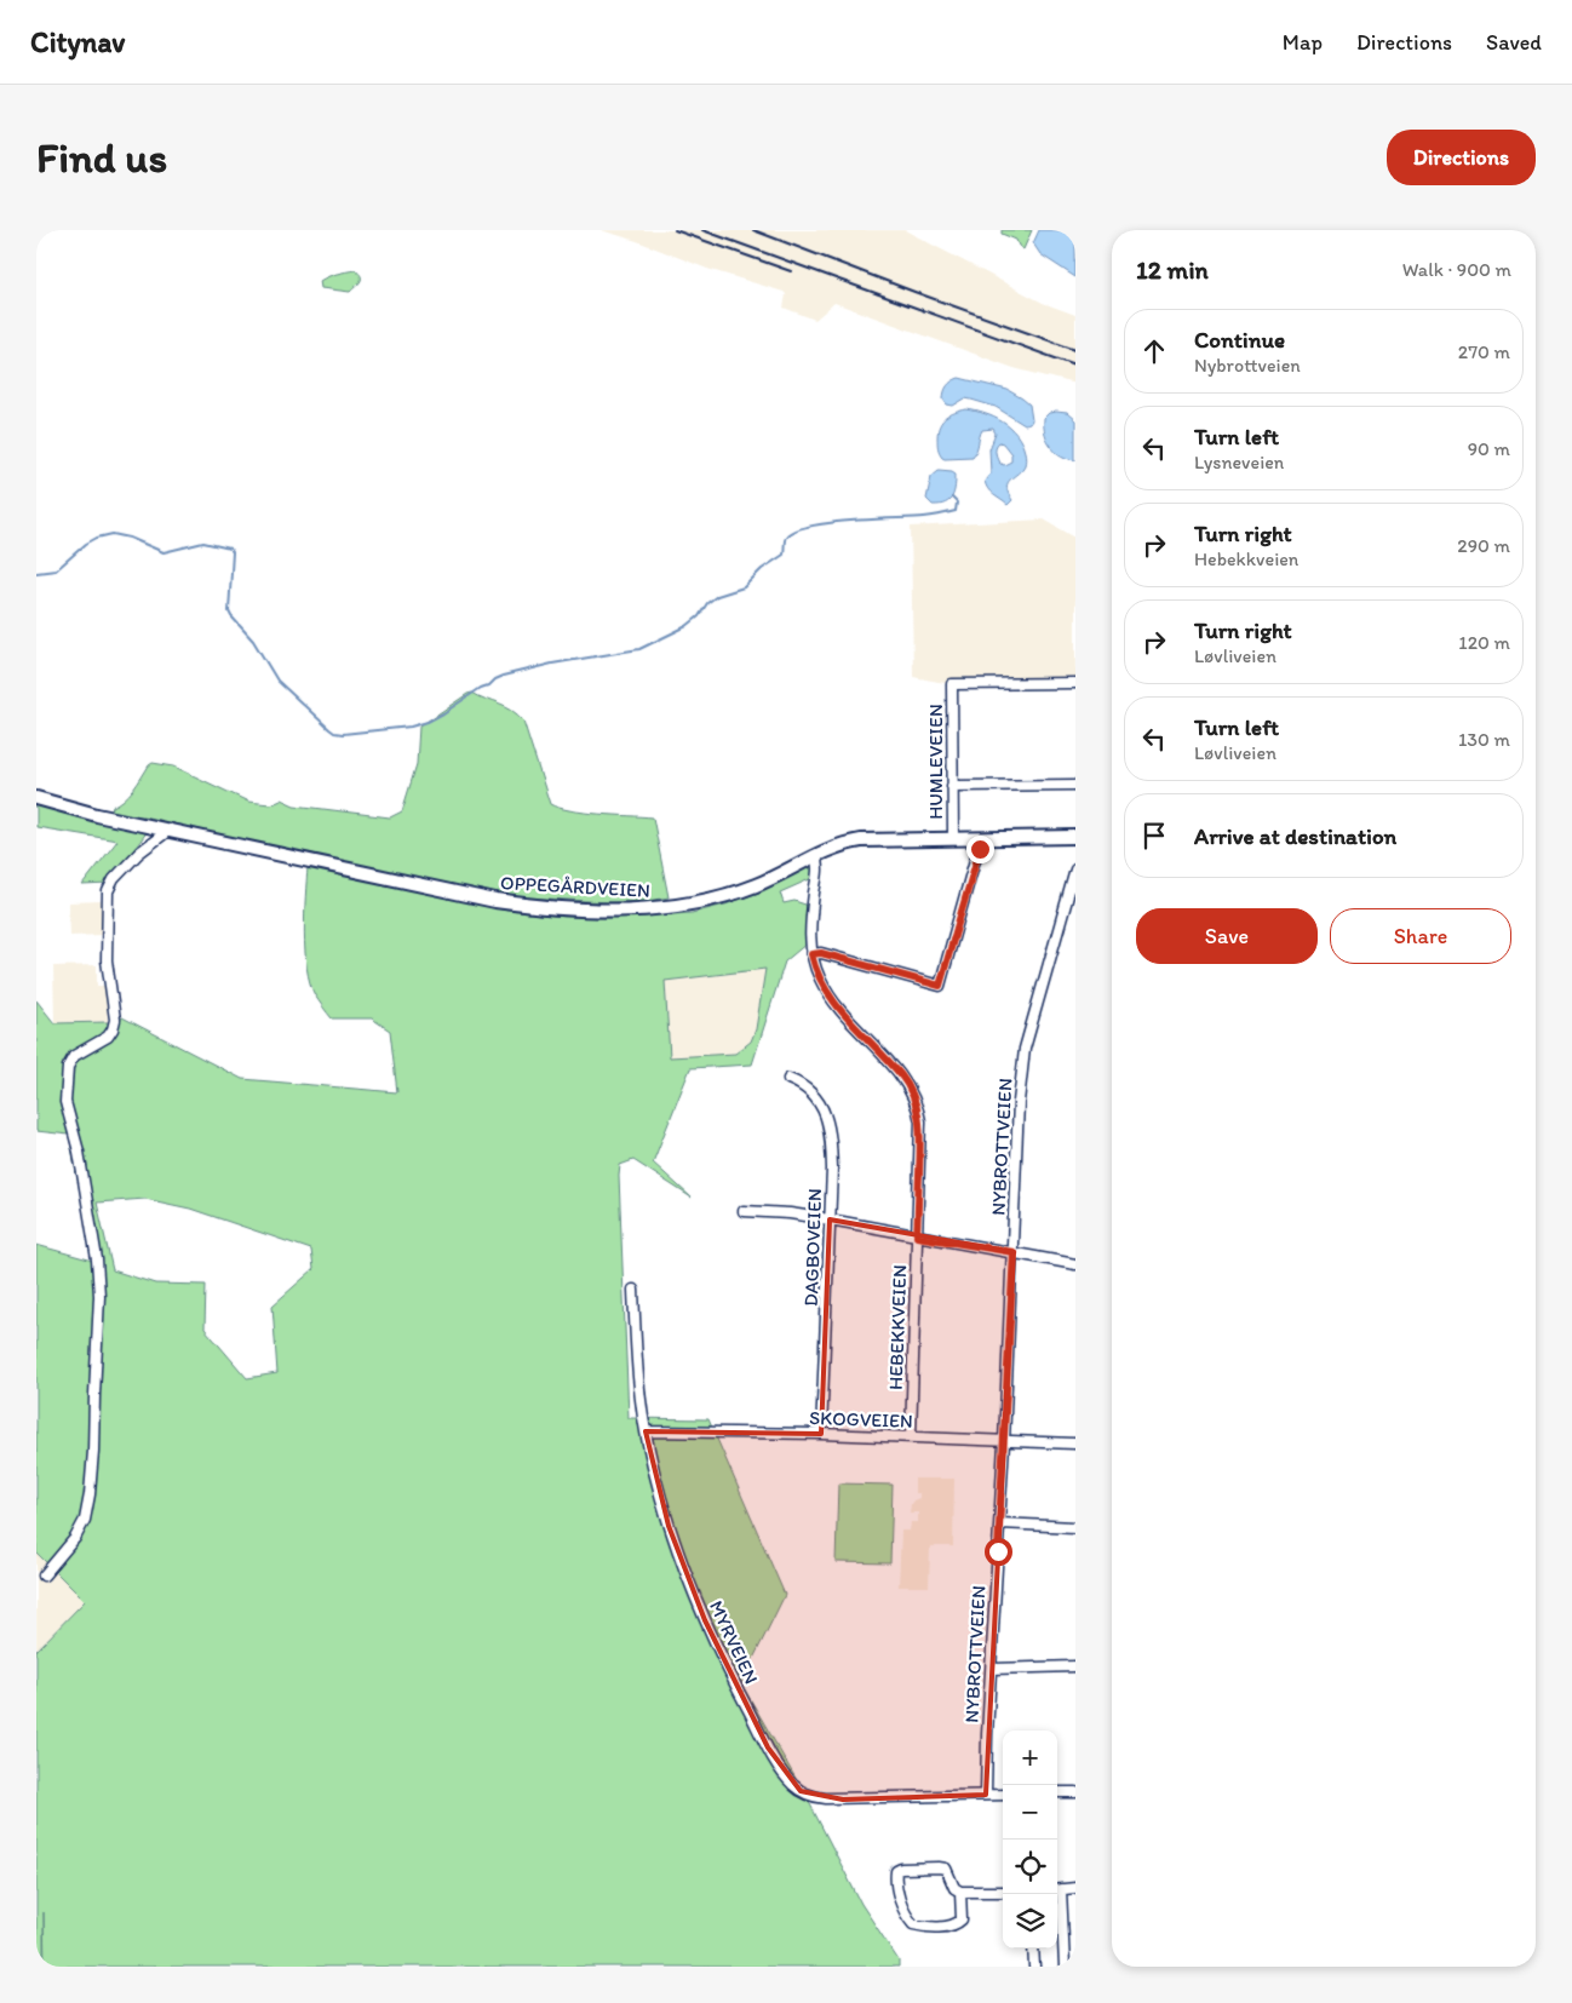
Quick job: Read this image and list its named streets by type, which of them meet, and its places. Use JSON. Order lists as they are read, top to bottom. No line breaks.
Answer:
{"streets":{"main road":["OPPEGÅRDVEIEN"],"street":["HUMLEVEIEN","NYBROTTVEIEN","DAGBOVEIEN","HEBEKKVEIEN","SKOGVEIEN","MYRVEIEN"]},"crossings":[["HUMLEVEIEN","OPPEGÅRDVEIEN"],["OPPEGÅRDVEIEN","HEBEKKVEIEN"],["NYBROTTVEIEN","SKOGVEIEN"],["NYBROTTVEIEN","MYRVEIEN"],["DAGBOVEIEN","SKOGVEIEN"],["HEBEKKVEIEN","SKOGVEIEN"],["SKOGVEIEN","MYRVEIEN"]],"page":{"header":"Citynav","nav":["Map","Directions","Saved"],"buttons":["Directions",["Save","Share"]],"title":"Find us","heading":["12 min","Walk · 900 m"],"list":[["Continue","Nybrottveien","270 m"],["Turn left","Lysneveien","90 m"],["Turn right","Hebekkveien","290 m"],["Turn right","Løvliveien","120 m"],["Turn left","Løvliveien","130 m"],"Arrive at destination"],"map_buttons":["+","−"]}}
